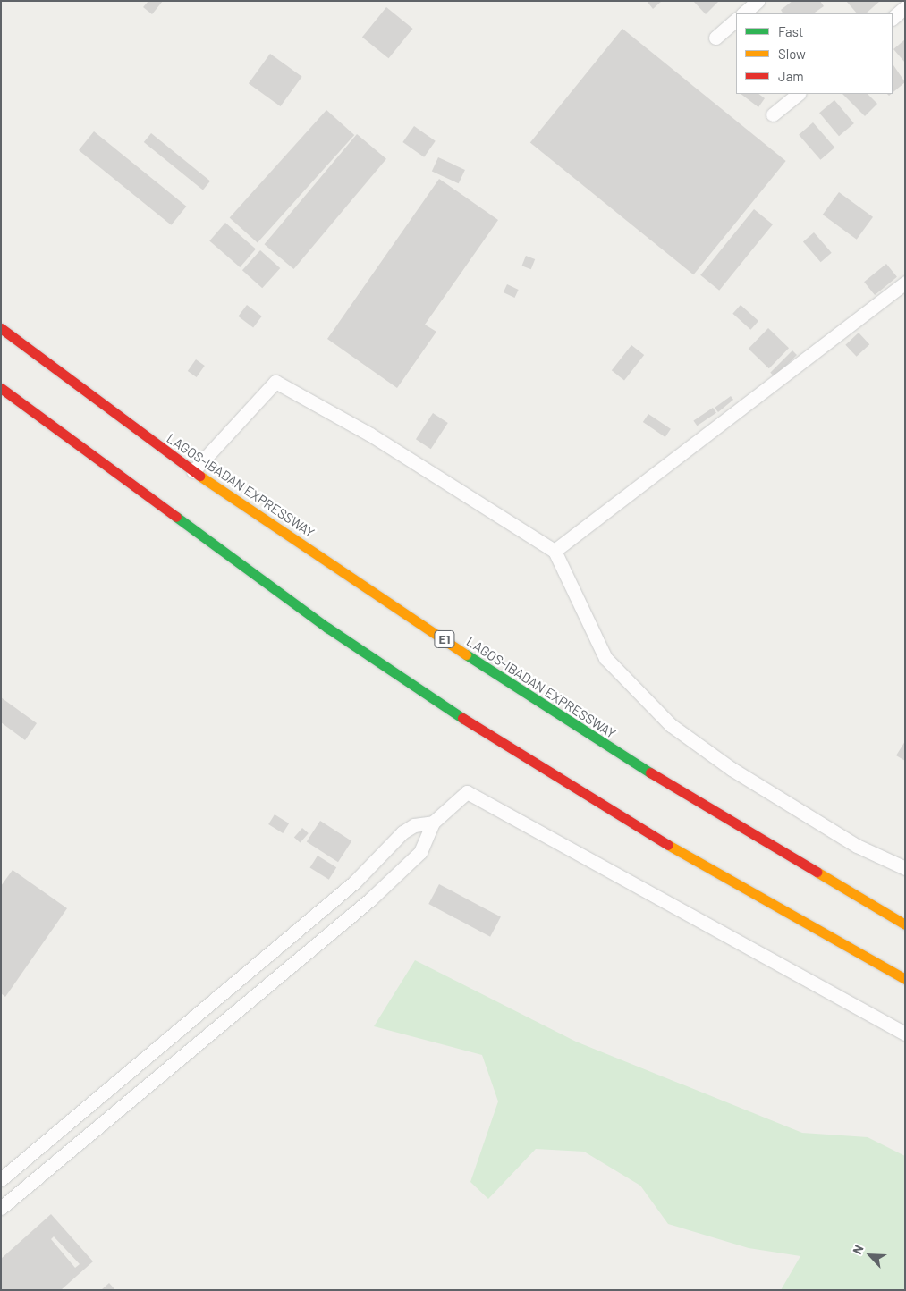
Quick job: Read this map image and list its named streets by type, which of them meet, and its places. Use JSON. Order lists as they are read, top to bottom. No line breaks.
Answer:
{"streets":{"highway":["LAGOS-IBADAN EXPRESSWAY","E1"]},"legend":["Fast","Slow","Jam"],"north":"top left"}
